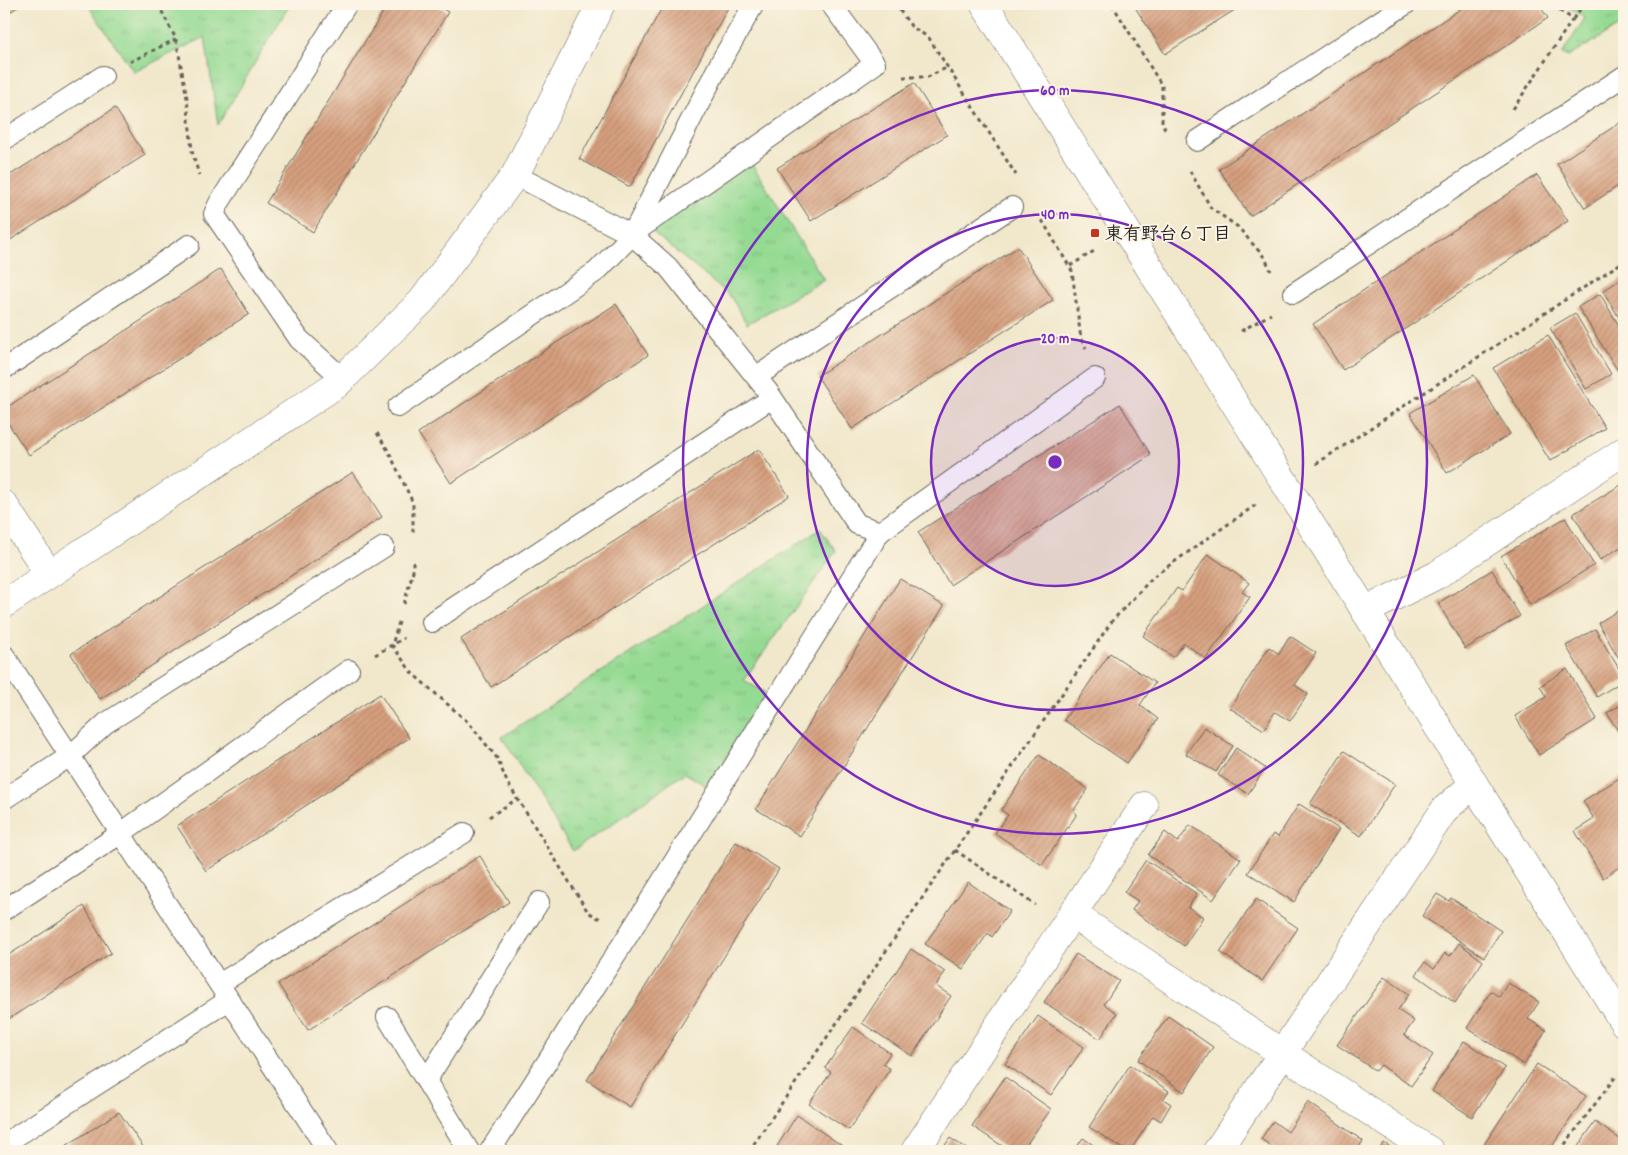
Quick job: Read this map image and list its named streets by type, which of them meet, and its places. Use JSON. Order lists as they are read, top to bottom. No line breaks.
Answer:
{"places":{"transit":["東有野台６丁目"]},"rings":["60 m","40 m","20 m"]}
